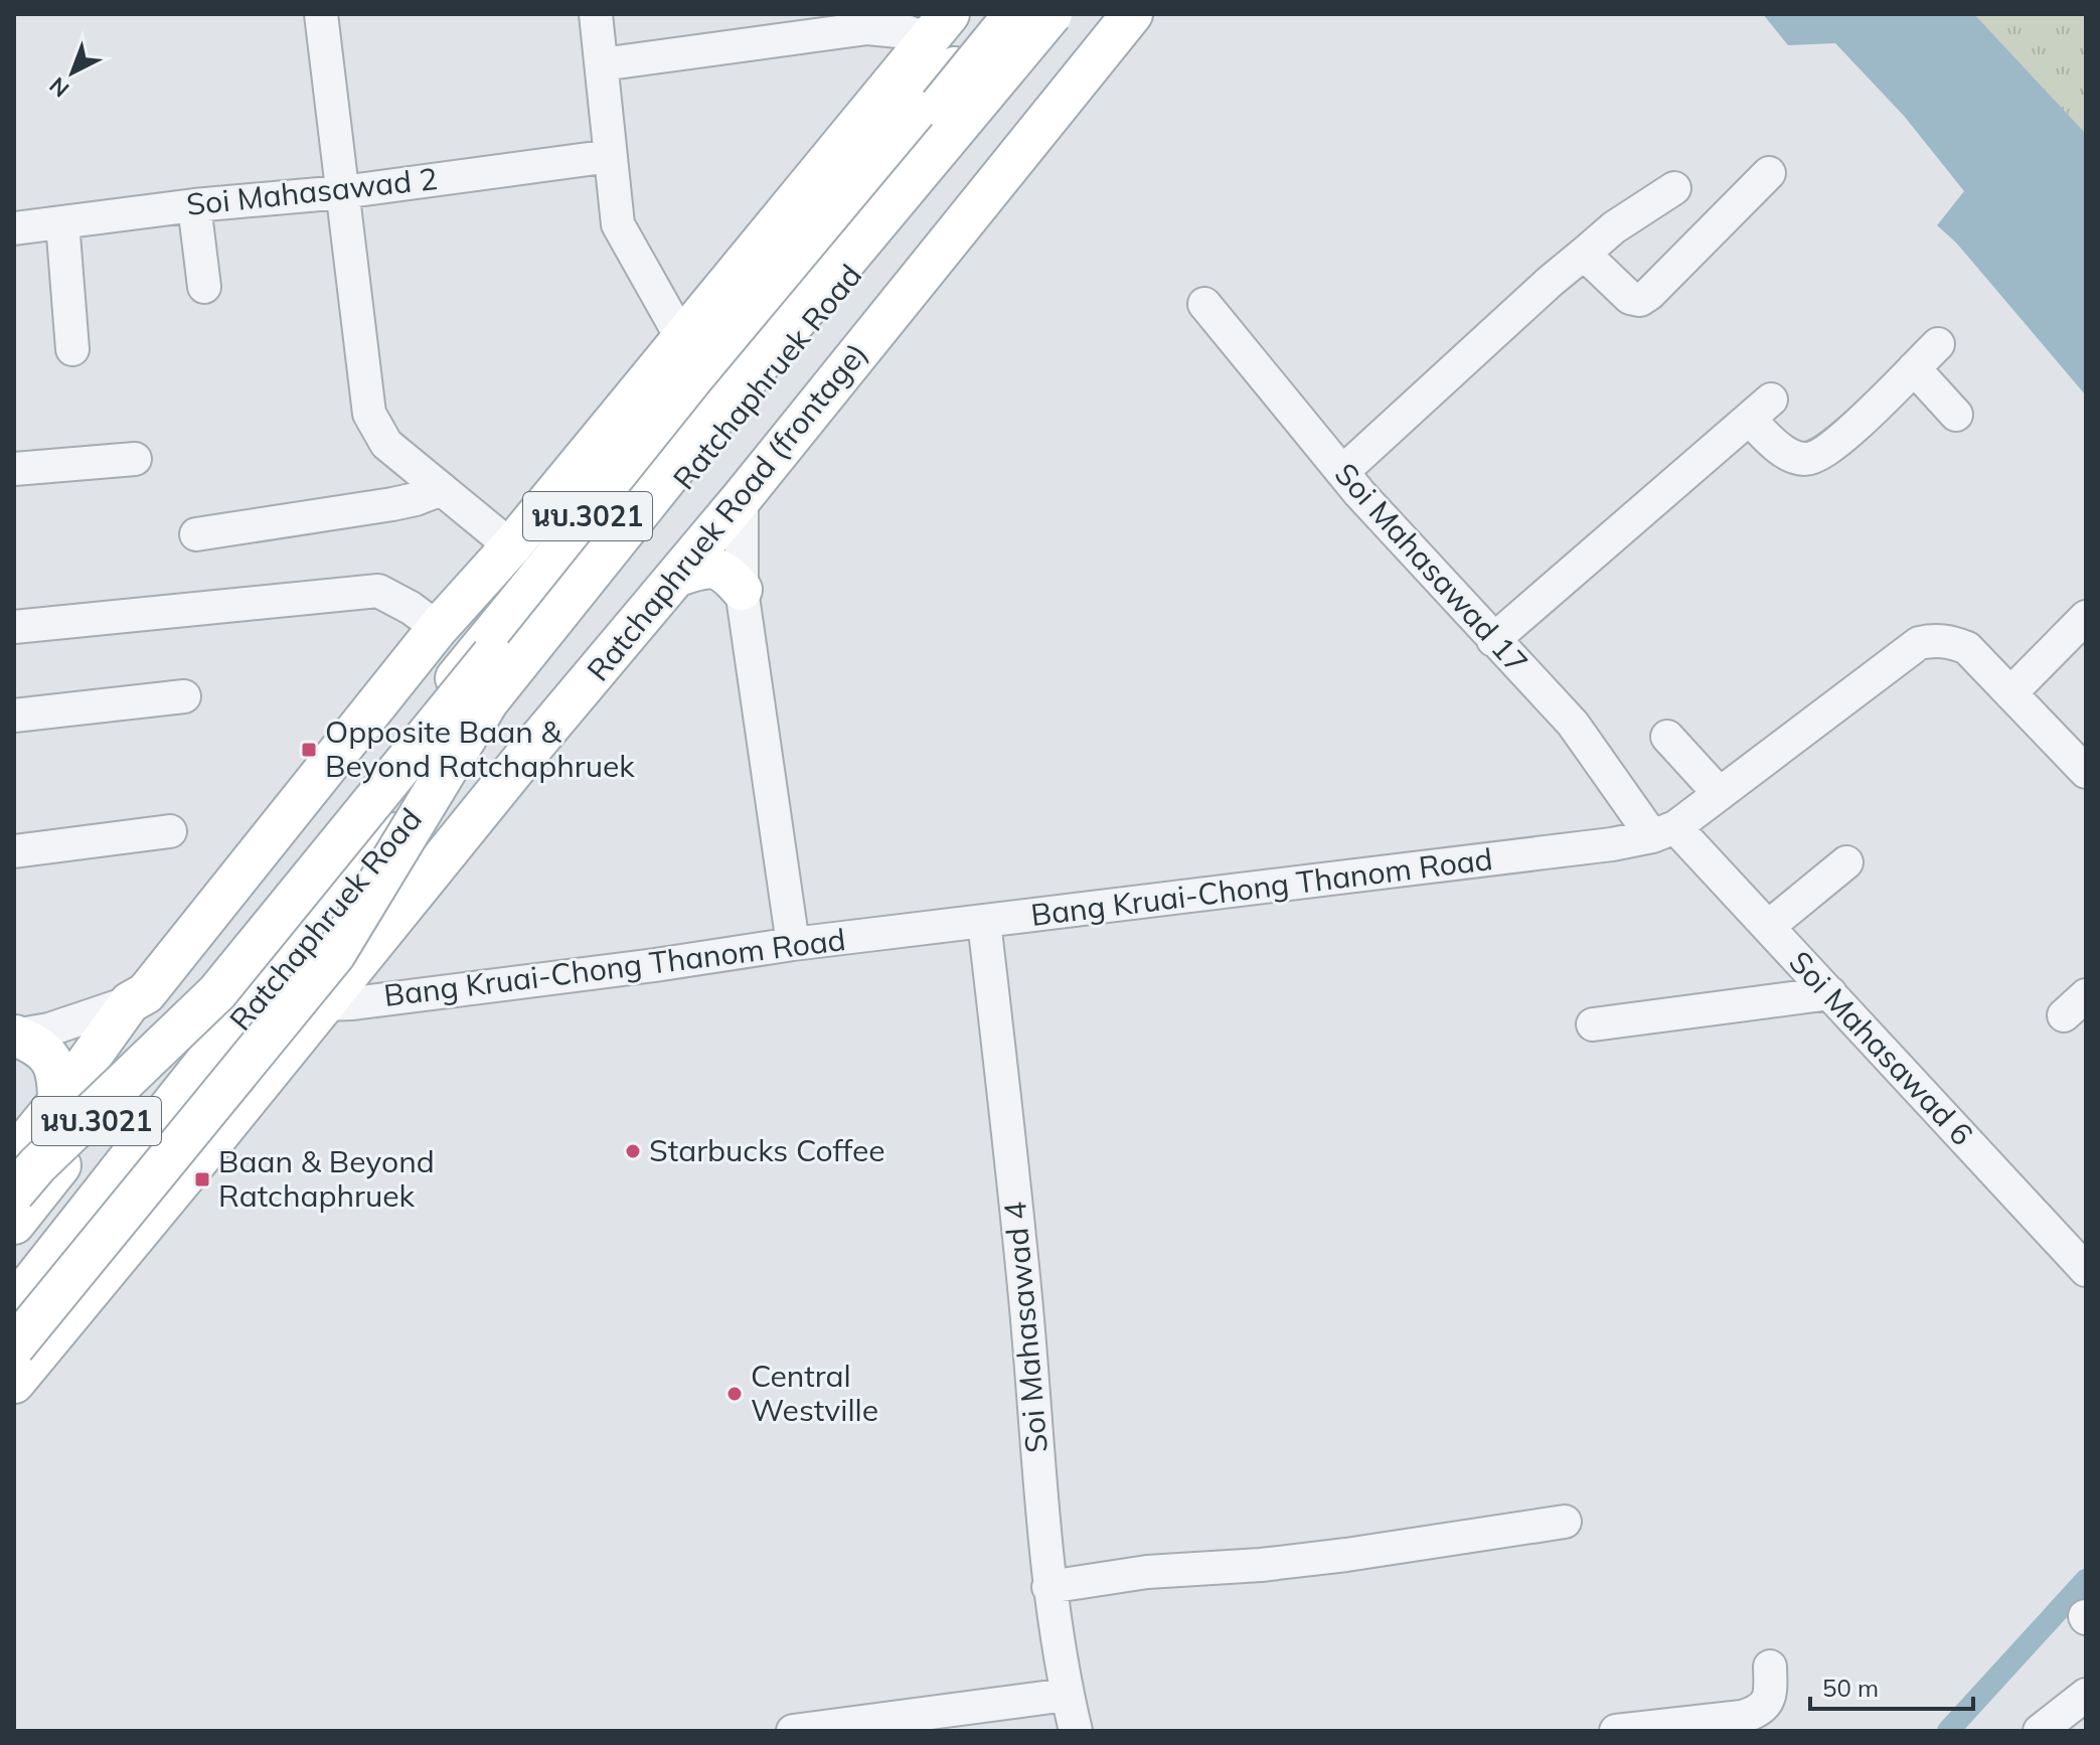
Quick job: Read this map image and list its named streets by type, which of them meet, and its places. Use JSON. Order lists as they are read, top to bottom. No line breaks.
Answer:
{"streets":{"main road":["Ratchaphruek Road","Ratchaphruek Road (frontage)","นบ.3021"],"street":["Soi Mahasawad 2","Soi Mahasawad 17","Bang Kruai-Chong Thanom Road","Soi Mahasawad 6","Soi Mahasawad 4"]},"crossings":[["Ratchaphruek Road (frontage)","Bang Kruai-Chong Thanom Road"],["Soi Mahasawad 17","Bang Kruai-Chong Thanom Road"],["Soi Mahasawad 17","Soi Mahasawad 6"],["Bang Kruai-Chong Thanom Road","Soi Mahasawad 6"],["Bang Kruai-Chong Thanom Road","Soi Mahasawad 4"]],"places":{"transit":["Opposite Baan & Beyond Ratchaphruek","Baan & Beyond Ratchaphruek"],"other":["Starbucks Coffee","Central Westville"]},"scale_bar":"50 m","north":"bottom left"}
